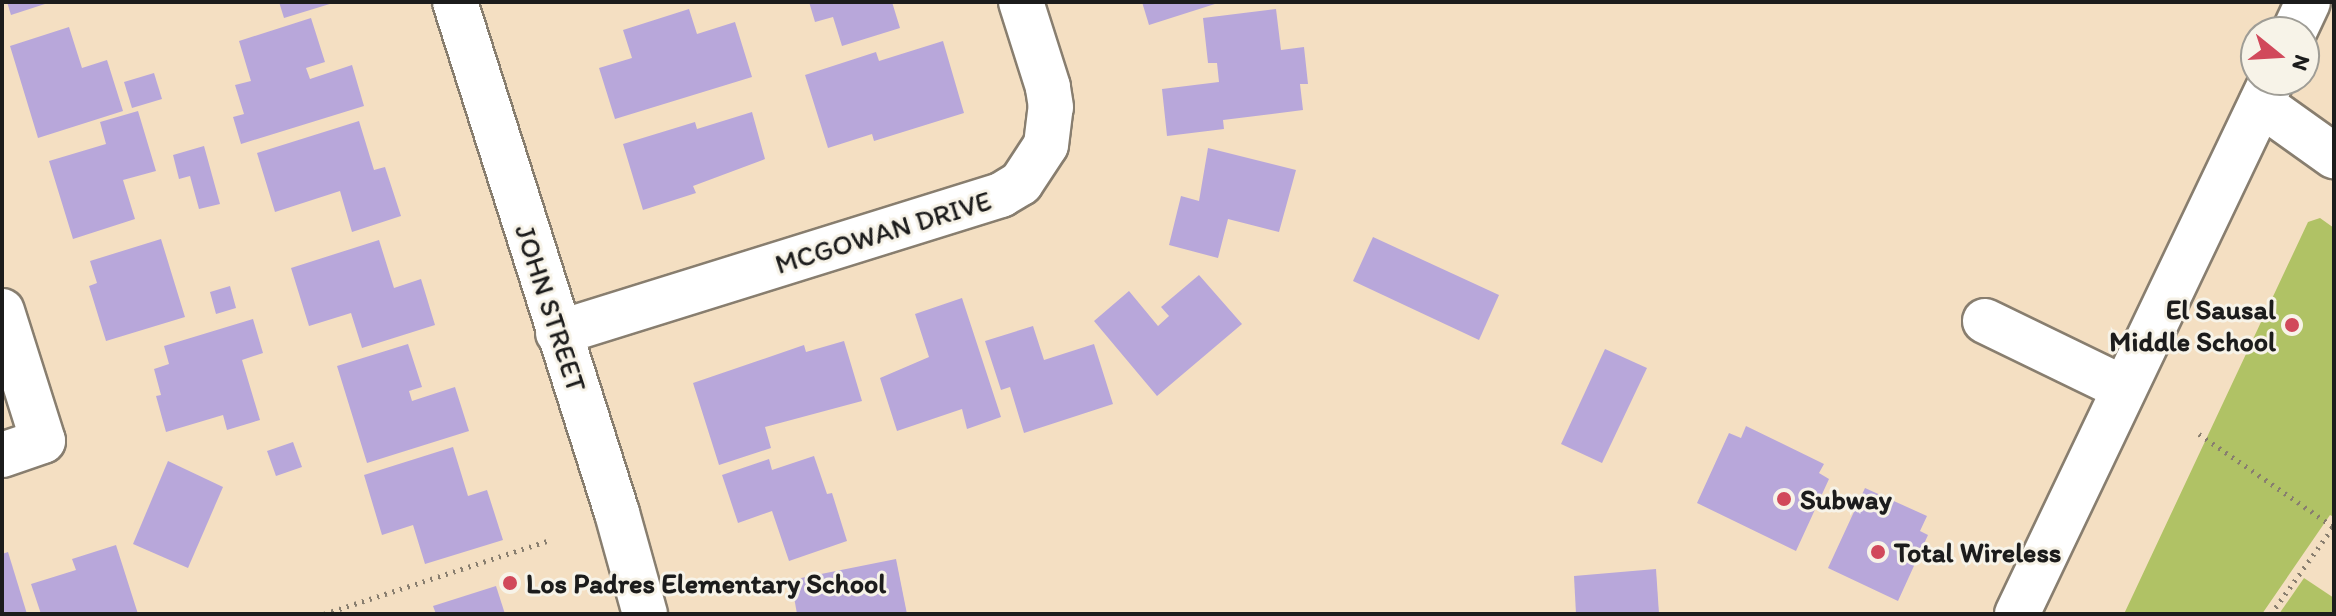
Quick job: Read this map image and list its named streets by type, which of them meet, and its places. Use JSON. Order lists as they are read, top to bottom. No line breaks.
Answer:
{"streets":{"main road":["MCGOWAN DRIVE","JOHN STREET"]},"crossings":[["MCGOWAN DRIVE","JOHN STREET"]],"places":["El Sausal Middle School","Subway","Total Wireless","Los Padres Elementary School"],"north":"right"}
